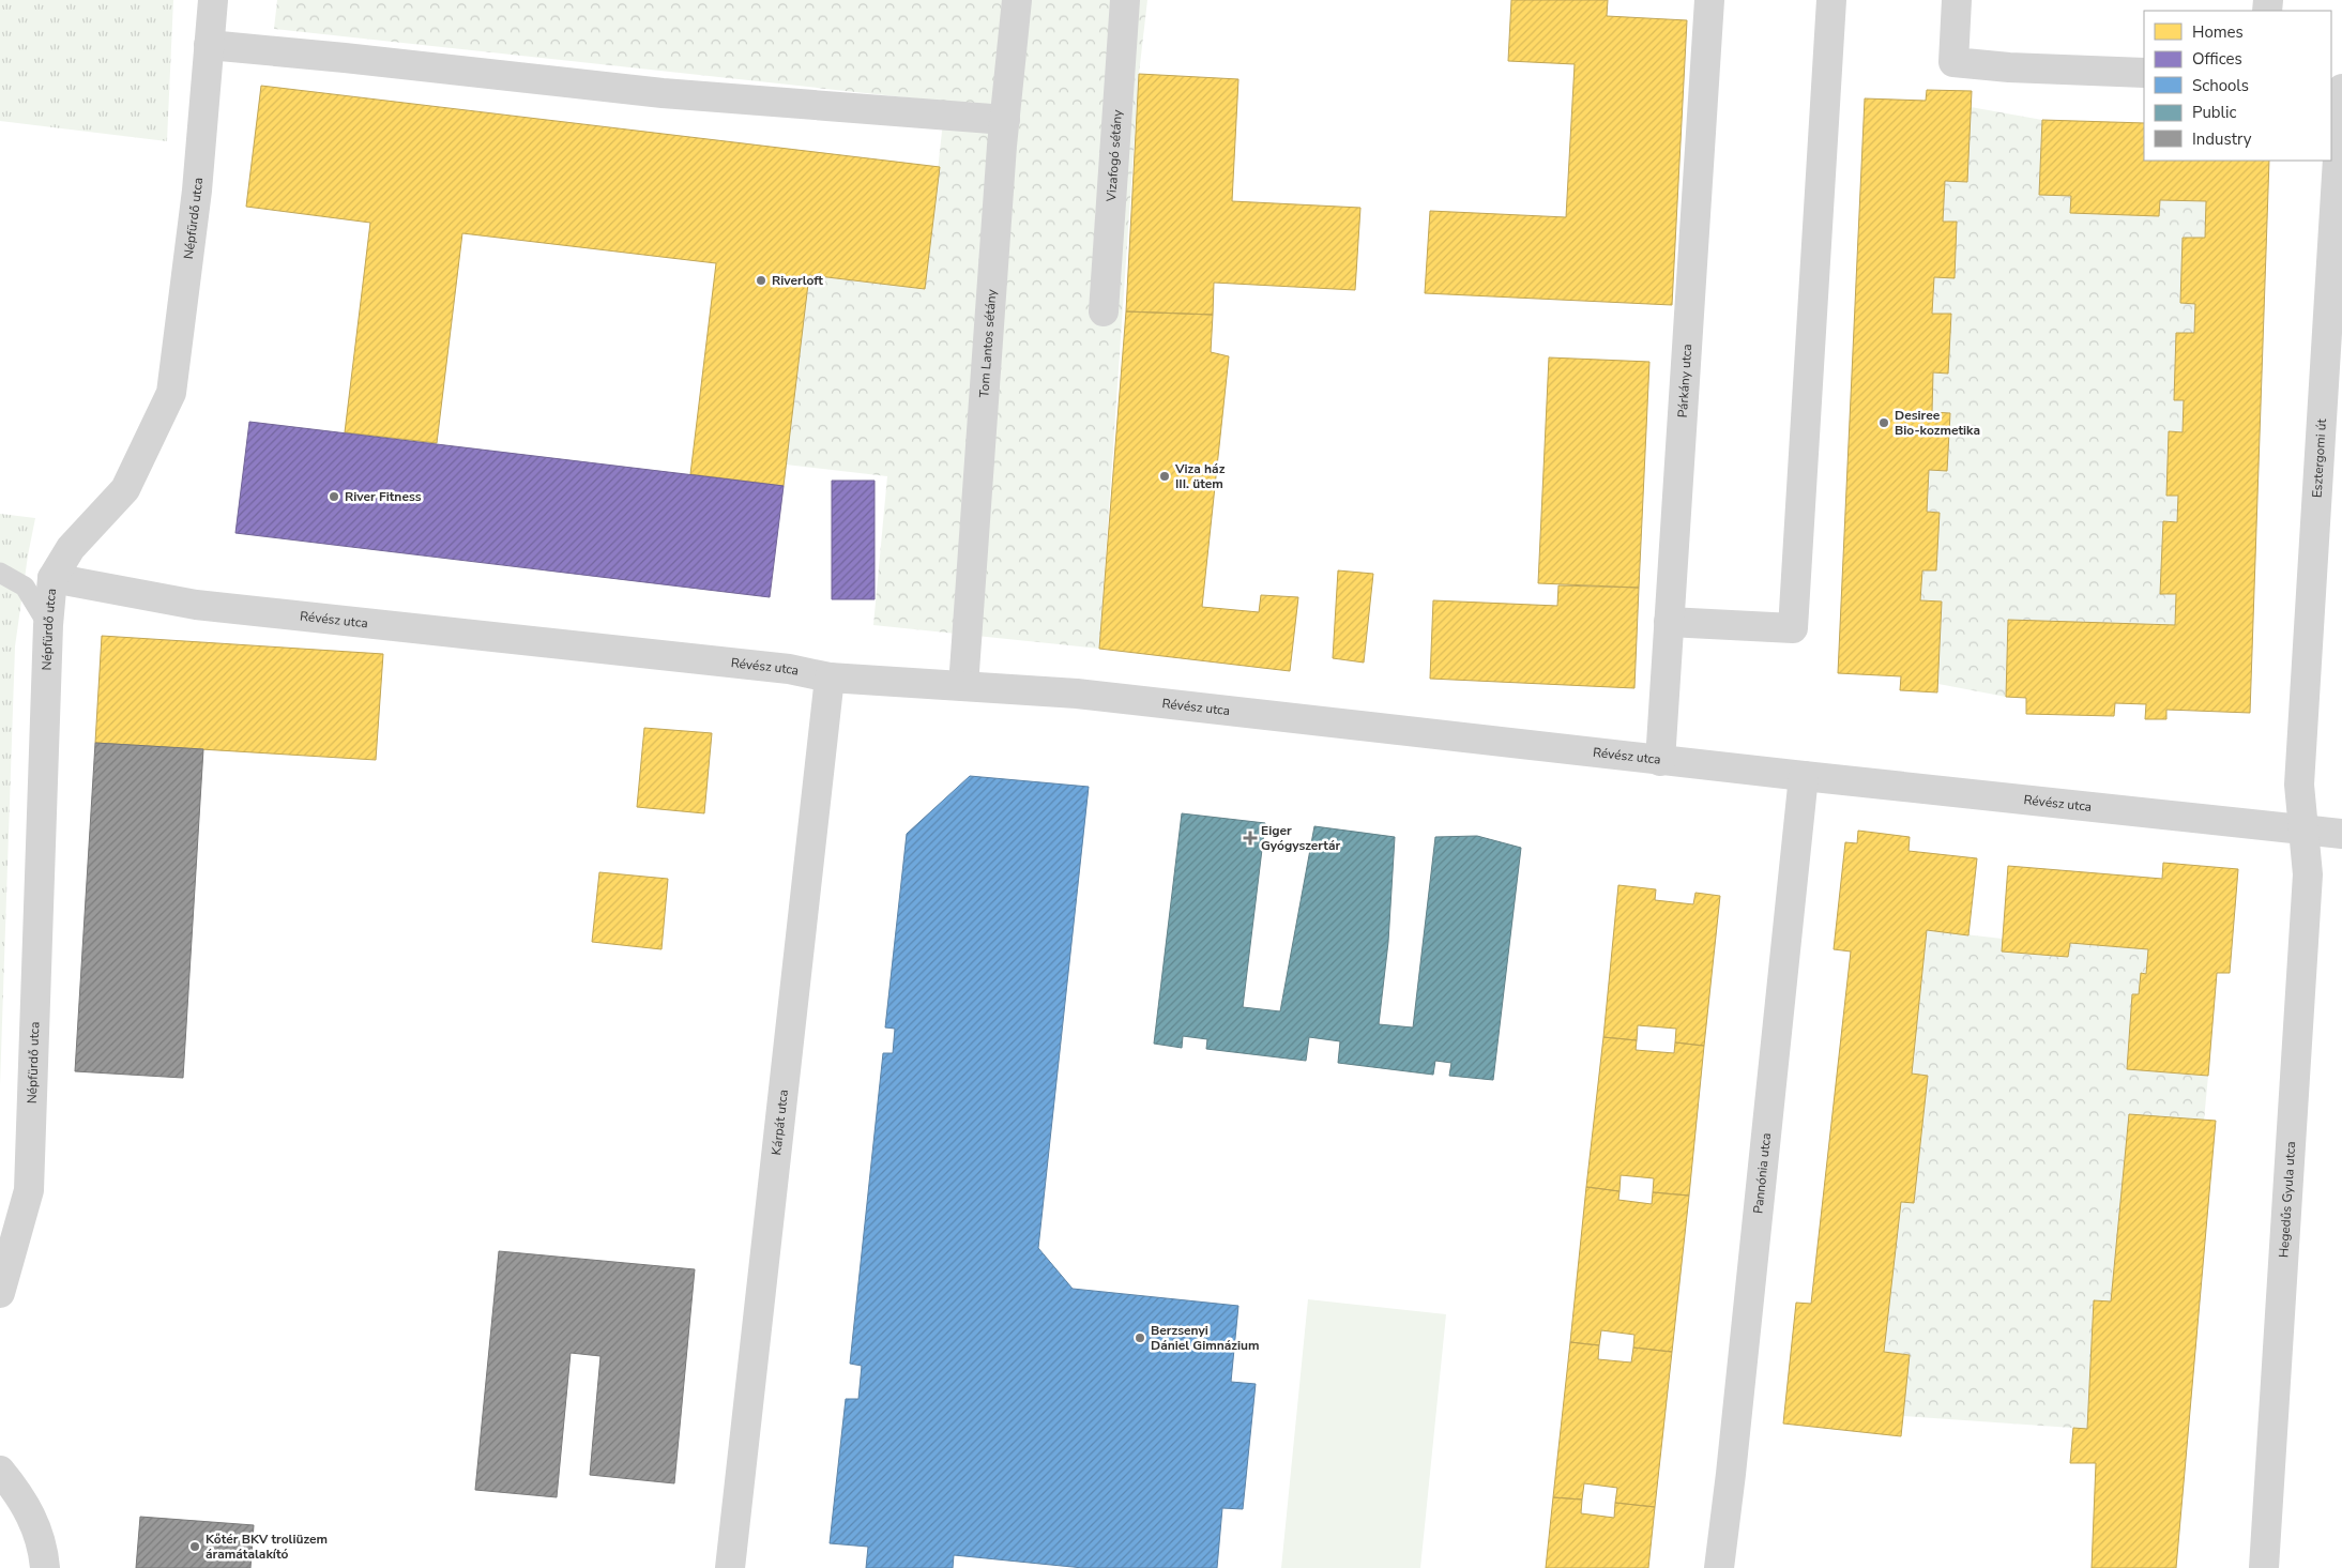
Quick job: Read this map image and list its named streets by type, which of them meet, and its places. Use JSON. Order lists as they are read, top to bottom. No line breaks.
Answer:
{"streets":{"street":["Vizafogó sétány","Népfürdő utca","Tom Lantos sétány","Párkány utca","Esztergomi út","Révész utca","Kárpát utca","Pannónia utca","Hegedűs Gyula utca"]},"crossings":[["Népfürdő utca","Révész utca"],["Tom Lantos sétány","Révész utca"],["Párkány utca","Révész utca"],["Esztergomi út","Révész utca"],["Esztergomi út","Hegedűs Gyula utca"],["Révész utca","Kárpát utca"],["Révész utca","Pannónia utca"],["Révész utca","Hegedűs Gyula utca"]],"places":{"other":["Riverloft","Desiree Bio-kozmetika","Viza ház III. ütem","River Fitness","Berzsenyi Dániel Gimnázium","Kőtér BKV troliüzem áramátalakító"],"health":["Eiger Gyógyszertár"]},"legend":["Homes","Offices","Schools","Public","Industry"]}
